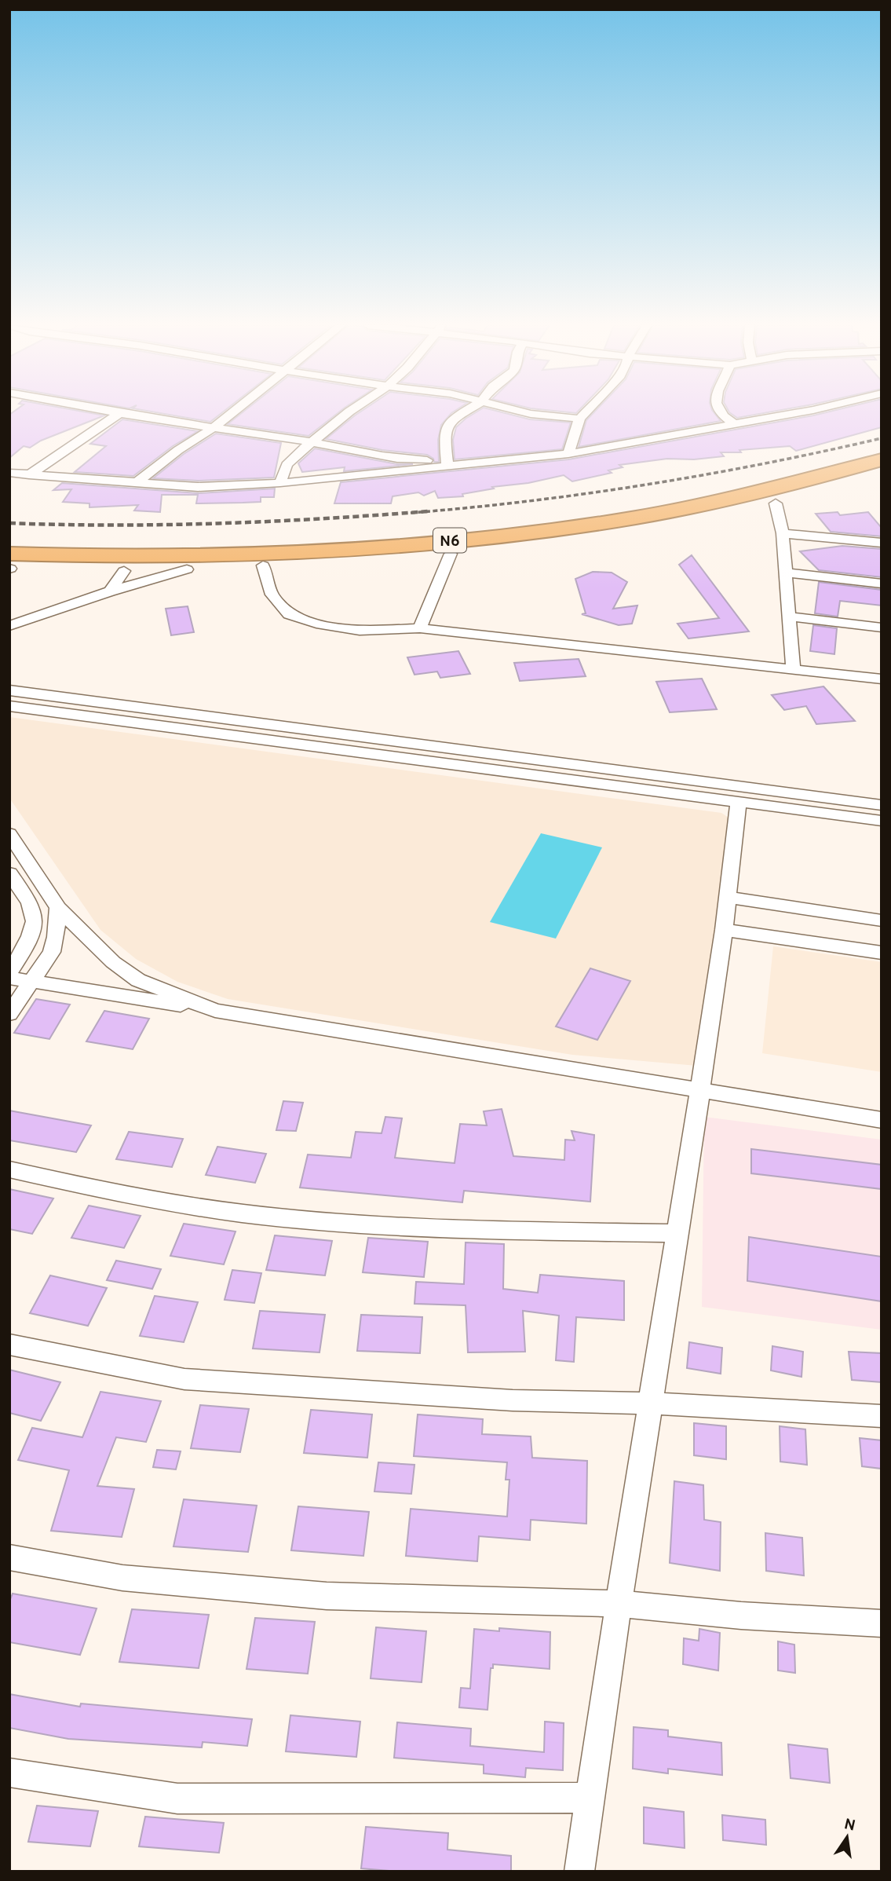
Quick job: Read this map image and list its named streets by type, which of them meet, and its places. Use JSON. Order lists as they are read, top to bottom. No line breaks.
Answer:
{"streets":{"highway":["N6"]},"north":"top"}
